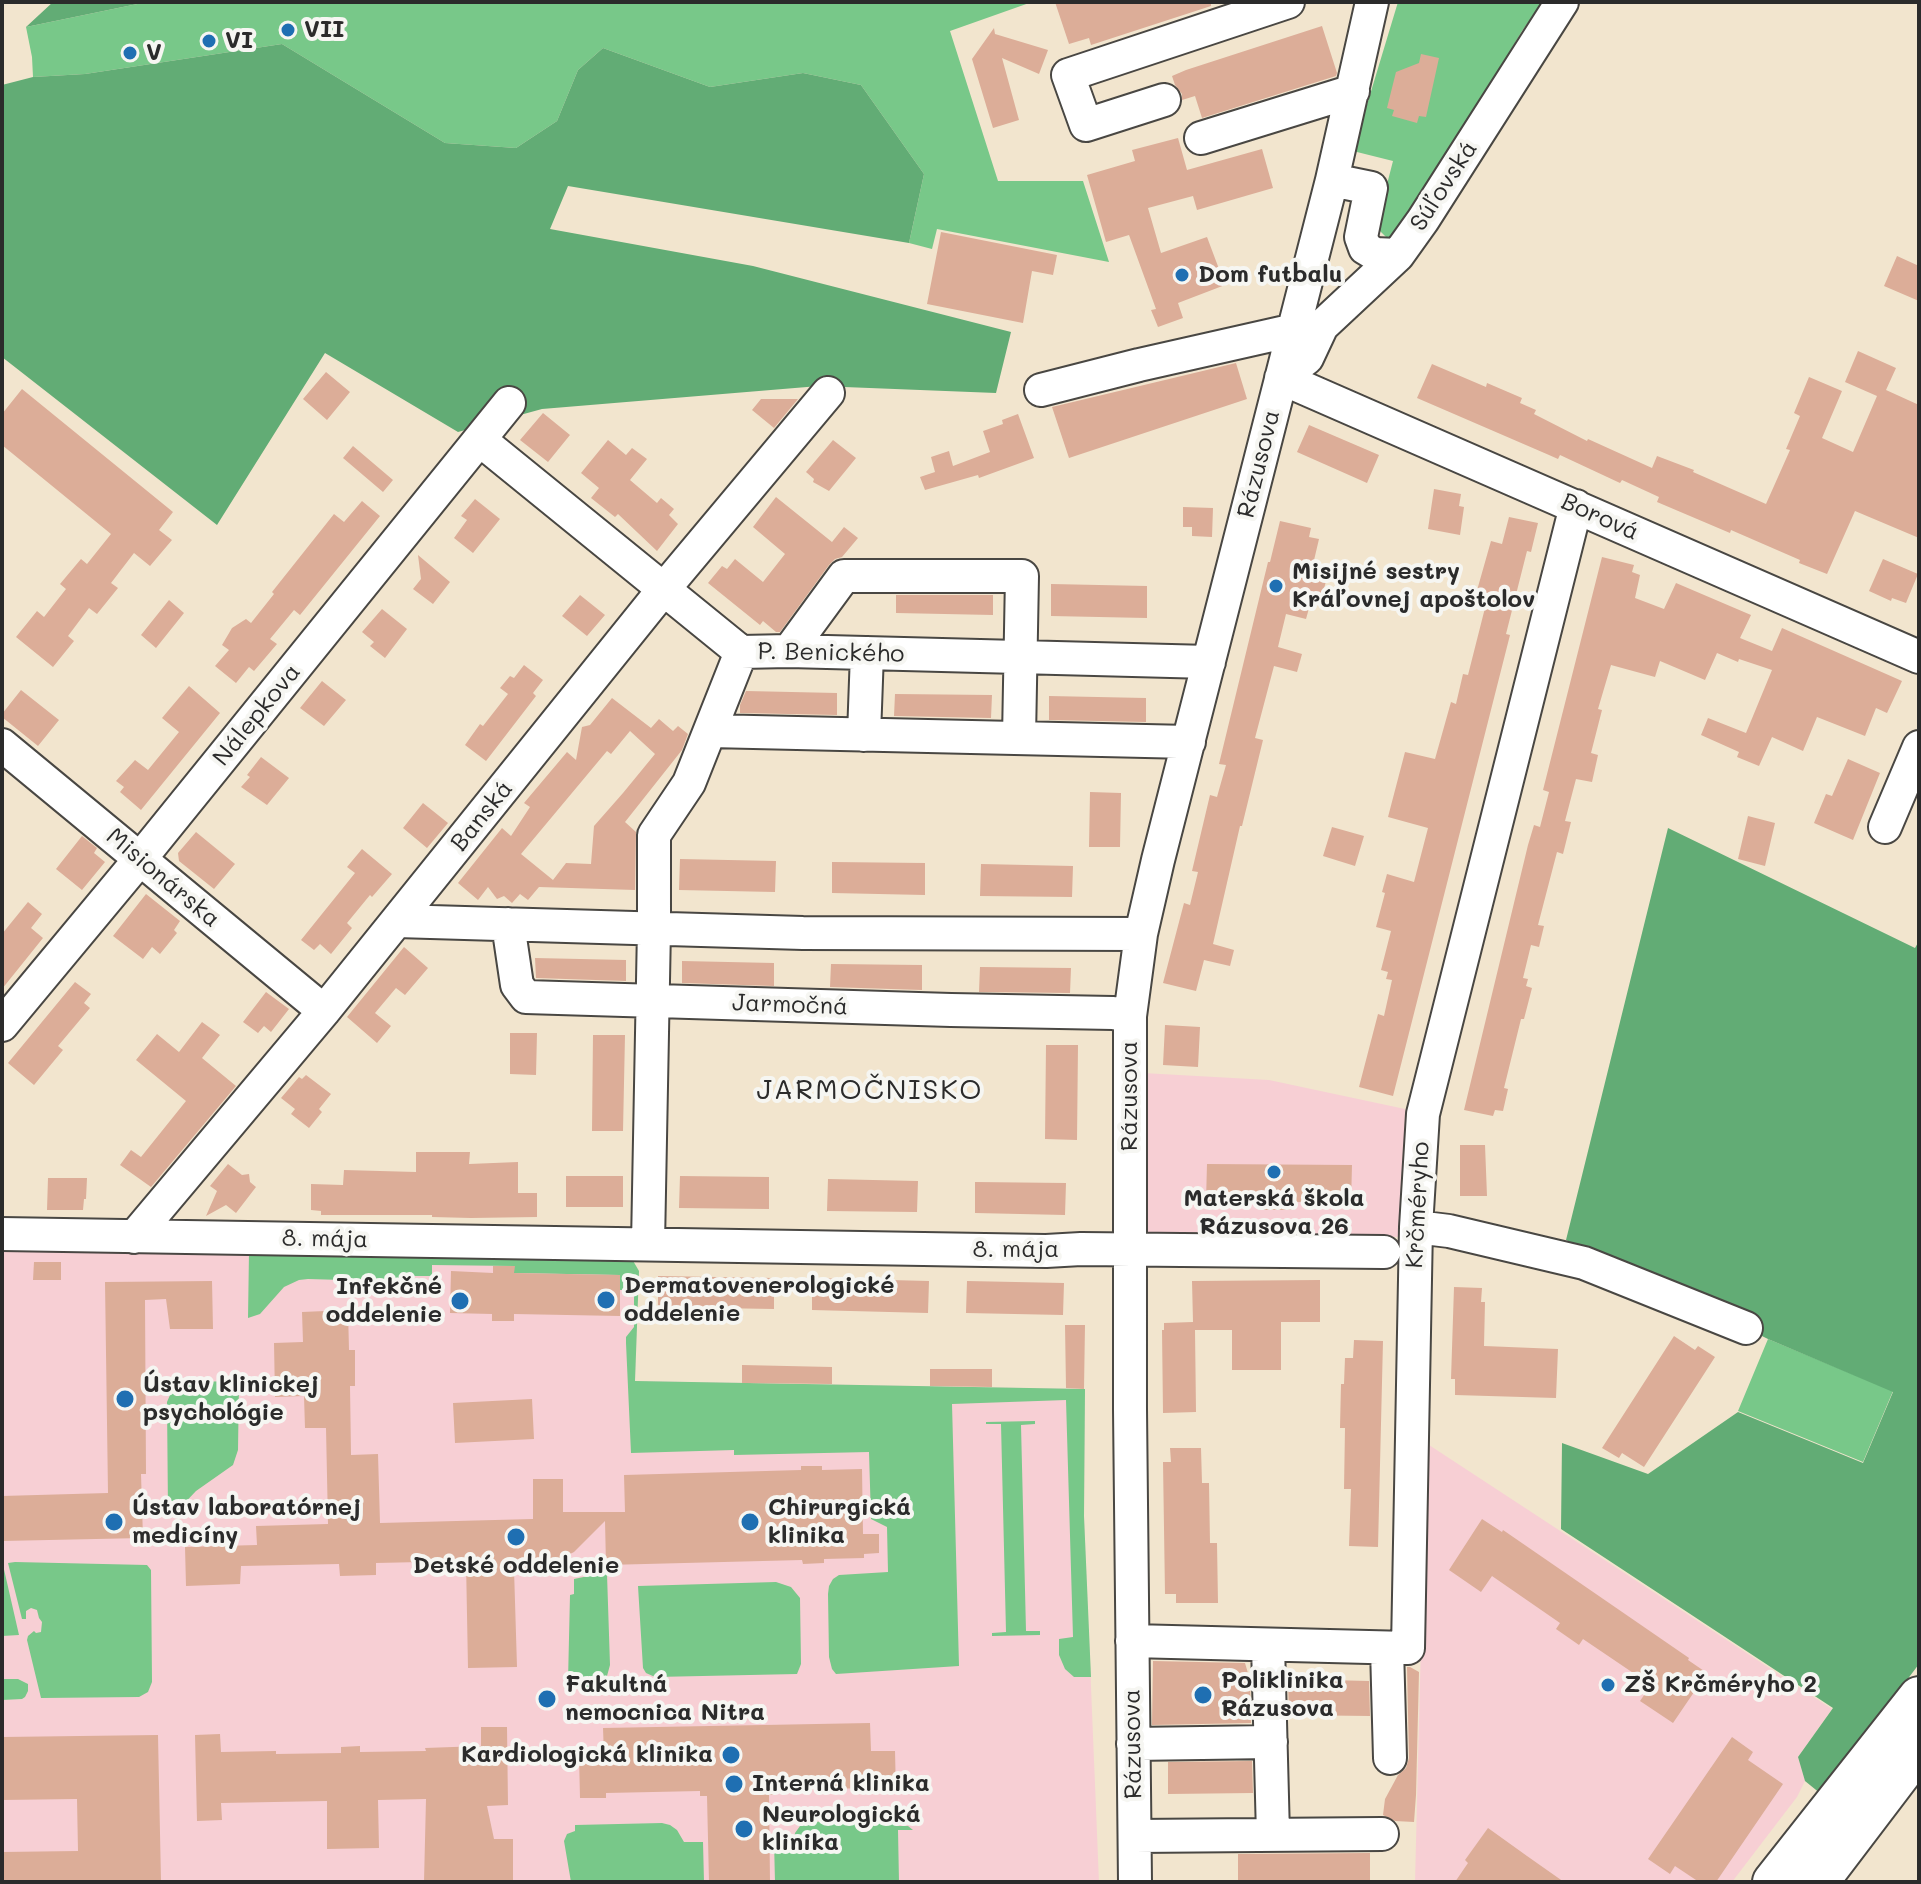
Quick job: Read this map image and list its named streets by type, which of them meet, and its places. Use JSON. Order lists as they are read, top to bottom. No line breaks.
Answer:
{"streets":{"street":["Súľovská","Rázusova","Borová","P. Benického","Nálepkova","Banská","Misionárska","Jarmočná","Krčméryho","8. mája"]},"crossings":[["Súľovská","Rázusova"],["Rázusova","Borová"],["Rázusova","P. Benického"],["Rázusova","Jarmočná"],["Rázusova","8. mája"],["Borová","Krčméryho"],["P. Benického","Nálepkova"],["P. Benického","Banská"],["Nálepkova","Misionárska"],["Banská","Misionárska"],["Banská","8. mája"]],"districts":["JARMOČNISKO"],"places":["VII","VI","V","Dom futbalu","Misijné sestry Kráľovnej apoštolov","Materská škola Rázusova 26","Dermatovenerologické oddelenie","Infekčné oddelenie","Ústav klinickej psychológie","Ústav laboratórnej medicíny","Chirurgická klinika","Detské oddelenie","ZŠ Krčméryho 2","Poliklinika Rázusova","Fakultná nemocnica Nitra","Kardiologická klinika","Interná klinika","Neurologická klinika"]}
